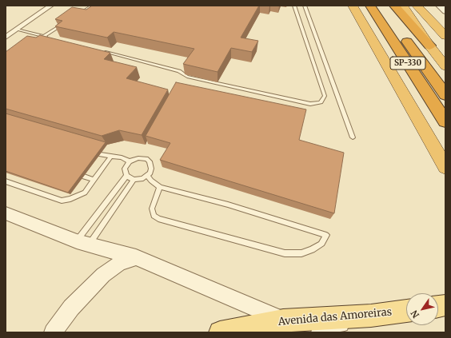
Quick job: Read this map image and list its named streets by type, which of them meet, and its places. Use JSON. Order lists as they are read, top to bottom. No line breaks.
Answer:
{"streets":{"highway":["SP-330"],"main road":["Avenida das Amoreiras"]},"north":"bottom left"}
